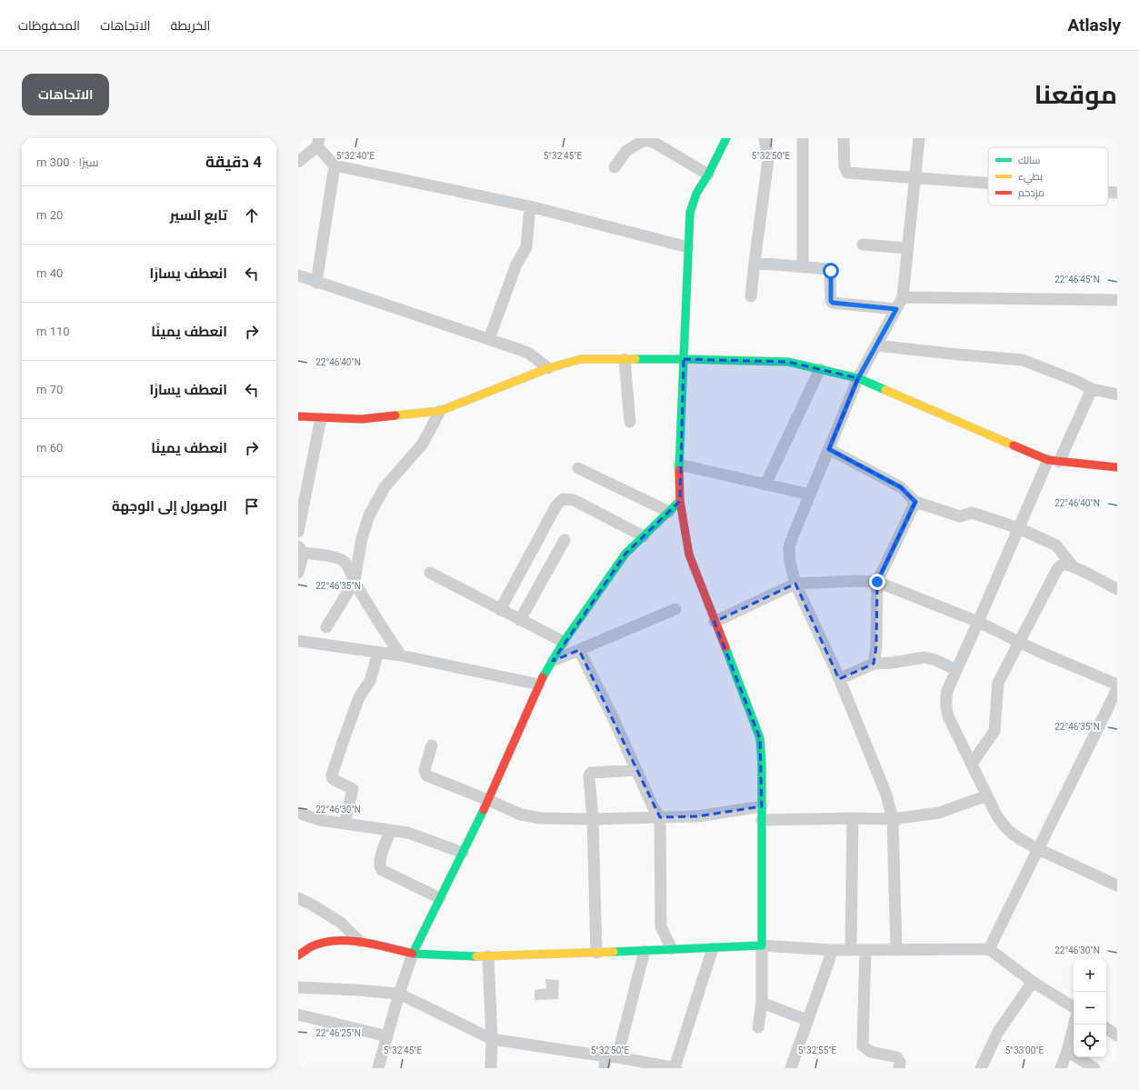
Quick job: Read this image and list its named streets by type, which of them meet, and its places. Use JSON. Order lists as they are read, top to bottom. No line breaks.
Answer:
{"legend":["سالك","بطيء","مزدحم"],"page":{"header":"Atlasly","nav":["الخريطة","الاتجاهات","المحفوظات"],"title":"موقعنا","buttons":"الاتجاهات","heading":["4 دقيقة","سيرًا · 300 m"],"list":[["تابع السير","20 m"],["انعطف يسارًا","40 m"],["انعطف يمينًا","110 m"],["انعطف يسارًا","70 m"],["انعطف يمينًا","60 m"],"الوصول إلى الوجهة"],"map_buttons":["+","−"]},"coordinates":["5°32'40\"E","5°32'45\"E","5°32'50\"E","22°46'45\"N","22°46'40\"N","22°46'35\"N","22°46'30\"N","22°46'25\"N","5°32'55\"E","5°33'00\"E"]}
